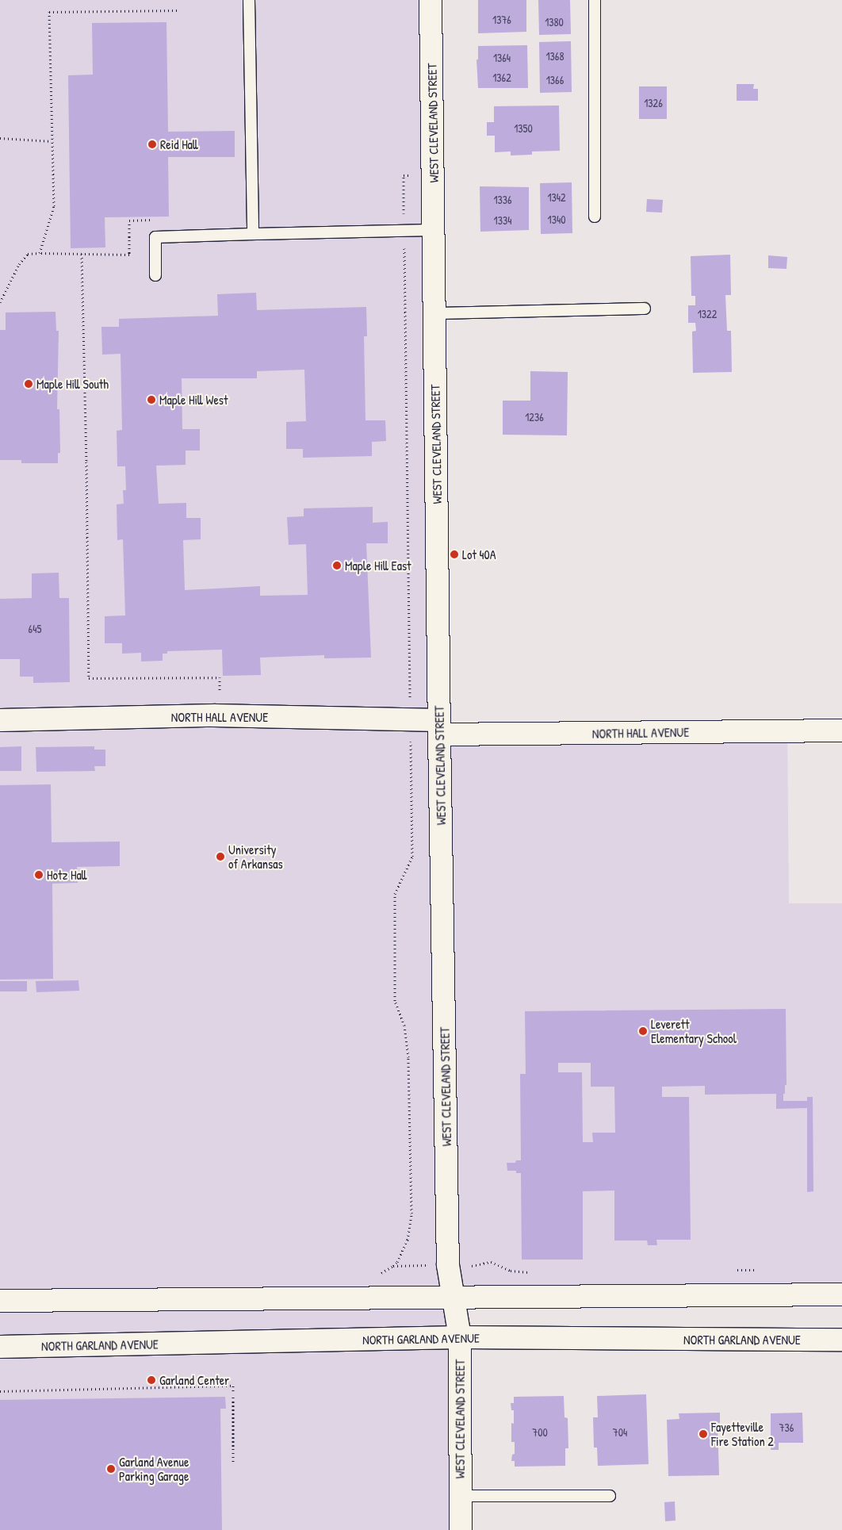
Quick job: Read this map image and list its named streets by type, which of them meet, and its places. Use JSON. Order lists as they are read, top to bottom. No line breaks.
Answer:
{"streets":{"street":["WEST CLEVELAND STREET","NORTH HALL AVENUE","NORTH GARLAND AVENUE"]},"crossings":[["WEST CLEVELAND STREET","NORTH HALL AVENUE"],["WEST CLEVELAND STREET","NORTH GARLAND AVENUE"]],"places":["Reid Hall","Maple Hill South","Maple Hill West","Lot 40A","Maple Hill East","University of Arkansas","Hotz Hall","Leverett Elementary School","Garland Center","Fayetteville Fire Station 2","Garland Avenue Parking Garage"],"house_numbers":["1376","1380","1368","1364","1362","1366","1326","1350","1342","1336","1340","1334","1322","1236","645","736","700","704"]}
